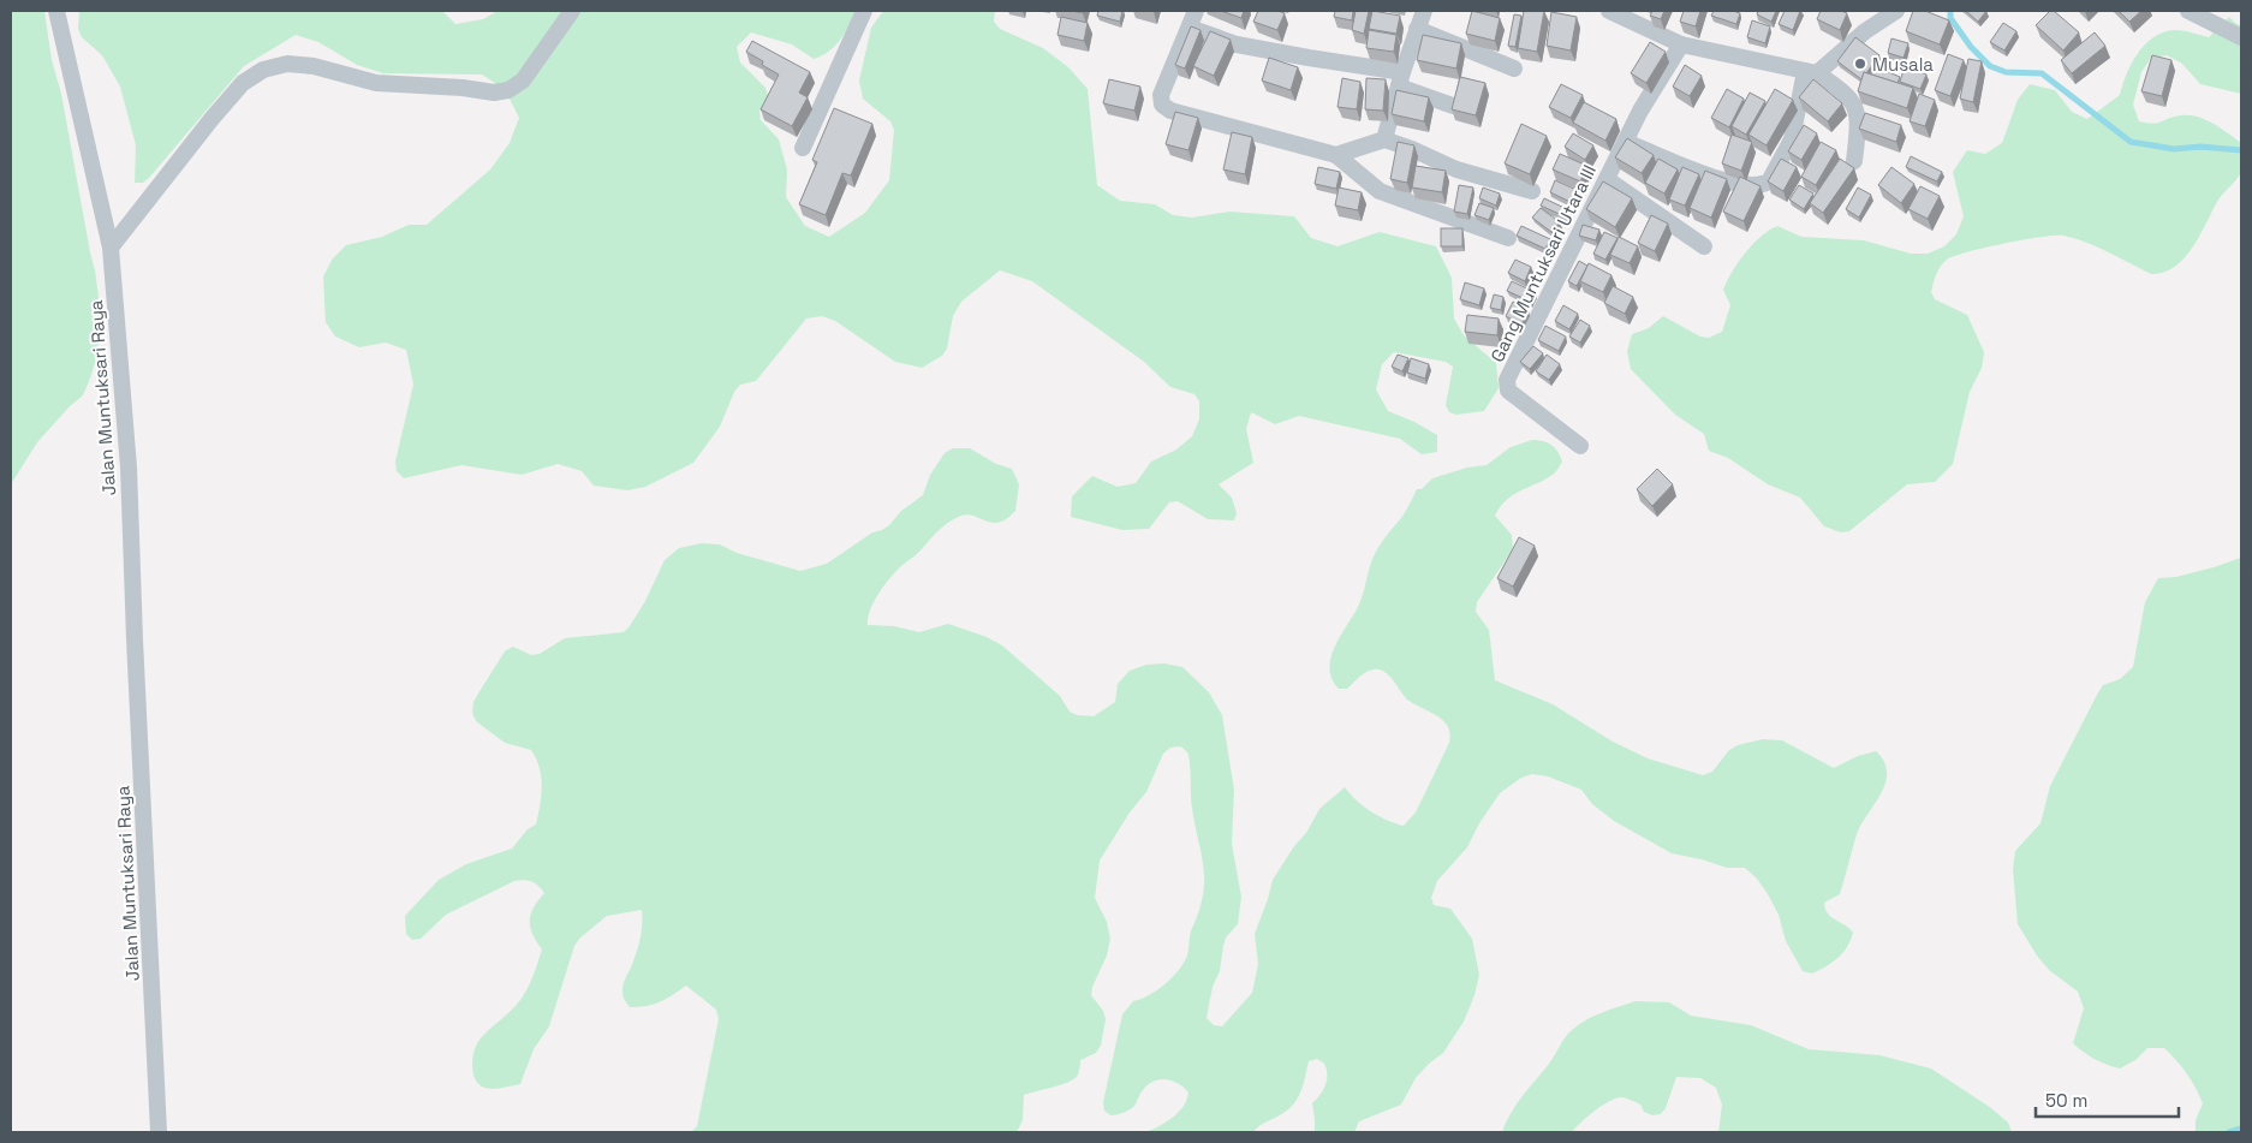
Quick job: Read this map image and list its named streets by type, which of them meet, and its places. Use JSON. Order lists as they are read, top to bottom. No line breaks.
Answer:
{"streets":{"street":["Gang Muntuksari Utara III","Jalan Muntuksari Raya"]},"places":["Musala"],"scale_bar":"50 m"}
